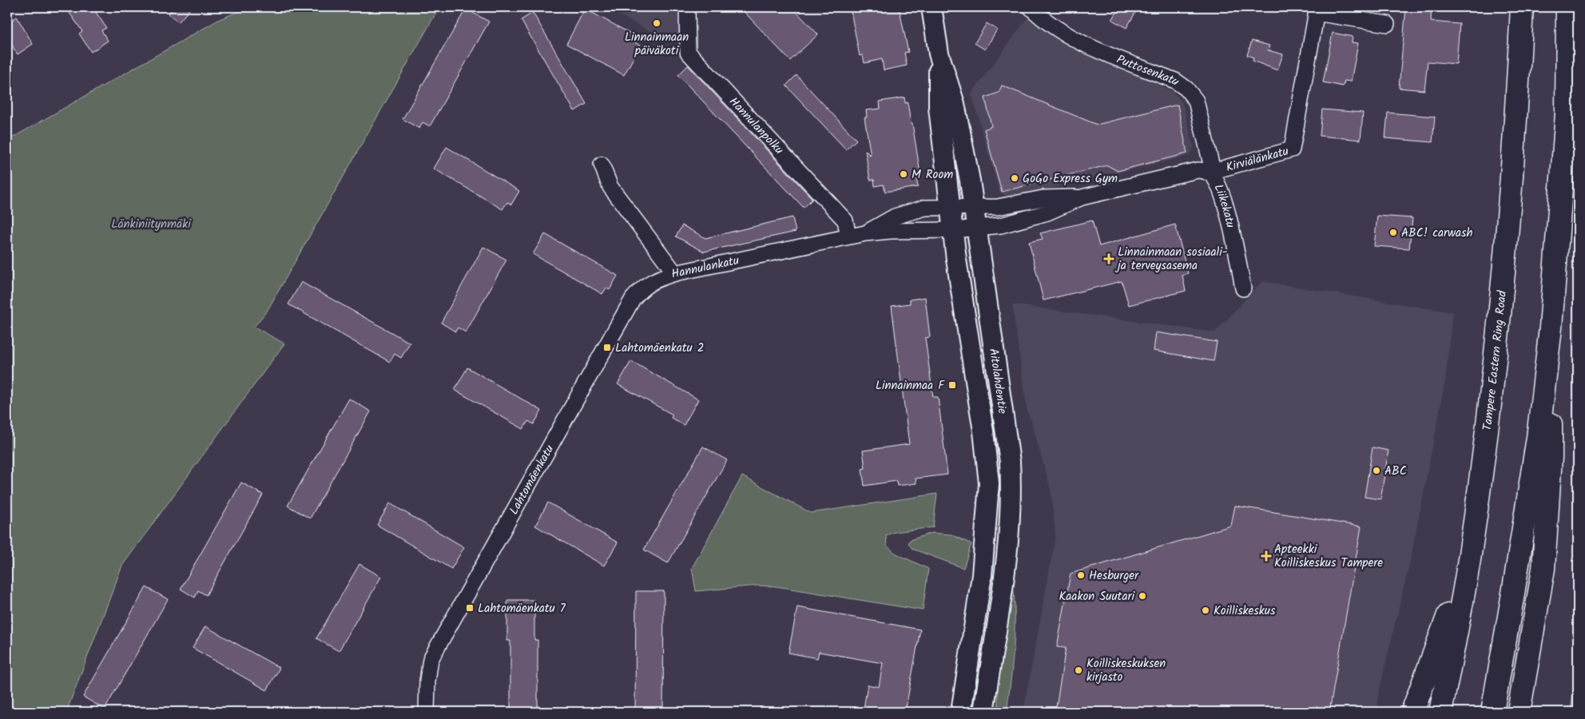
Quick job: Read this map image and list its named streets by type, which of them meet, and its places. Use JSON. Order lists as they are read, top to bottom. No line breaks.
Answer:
{"streets":{"highway":["Tampere Eastern Ring Road"],"main road":["Aitolahdentie"],"street":["Puttosenkatu","Hannulanpolku","Kirviälänkatu","Liikekatu","Hannulankatu","Lahtomäenkatu"]},"crossings":[["Puttosenkatu","Kirviälänkatu"],["Puttosenkatu","Liikekatu"],["Hannulanpolku","Hannulankatu"],["Kirviälänkatu","Liikekatu"],["Kirviälänkatu","Hannulankatu"],["Kirviälänkatu","Aitolahdentie"],["Hannulankatu","Aitolahdentie"],["Hannulankatu","Lahtomäenkatu"]],"parks":["Länkiniitynmäki"],"places":{"other":["Linnainmaan päiväkoti","M Room","GoGo Express Gym","ABC! carwash","ABC","Hesburger","Kaakon Suutari","Koilliskeskus","Koilliskeskuksen kirjasto"],"health":["Linnainmaan sosiaali- ja terveysasema","Apteekki Koilliskeskus Tampere"],"transit":["Lahtomäenkatu 2","Linnainmaa F","Lahtomäenkatu 7"]}}
